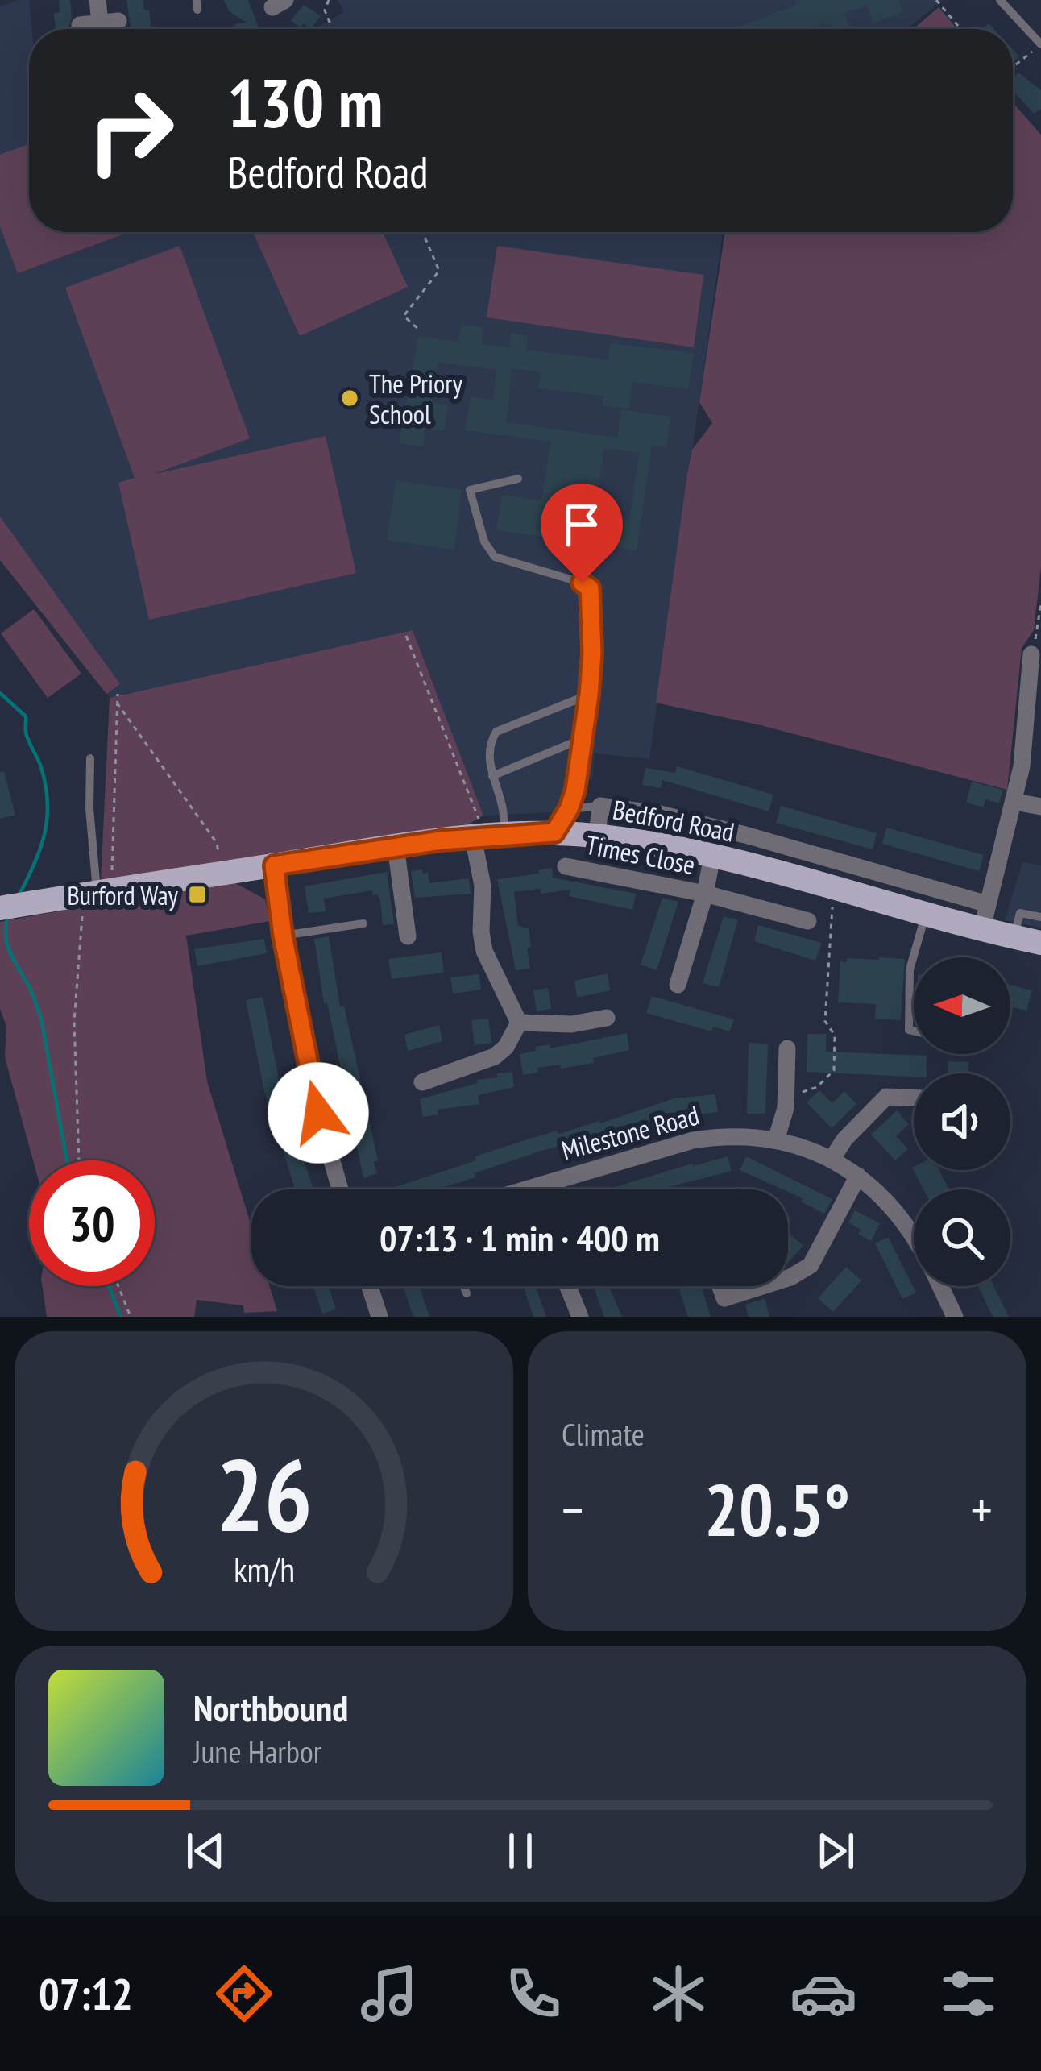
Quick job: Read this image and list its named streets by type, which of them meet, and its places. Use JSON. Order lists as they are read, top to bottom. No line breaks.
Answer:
{"streets":{"main road":["Bedford Road"],"street":["Times Close","Milestone Road"]},"crossings":[["Bedford Road","Times Close"]],"places":{"other":["The Priory School"],"transit":["Burford Way"]},"north":"left","page":{"turn":["130 m","Bedford Road"],"limit":"30","trip":"07:13 · 1 min · 400 m","tile":"Climate","heat":["−","20.5°","+"],"song":["Northbound","June Harbor"],"tabs":"07:12","gauge":["26","km/h"]}}
